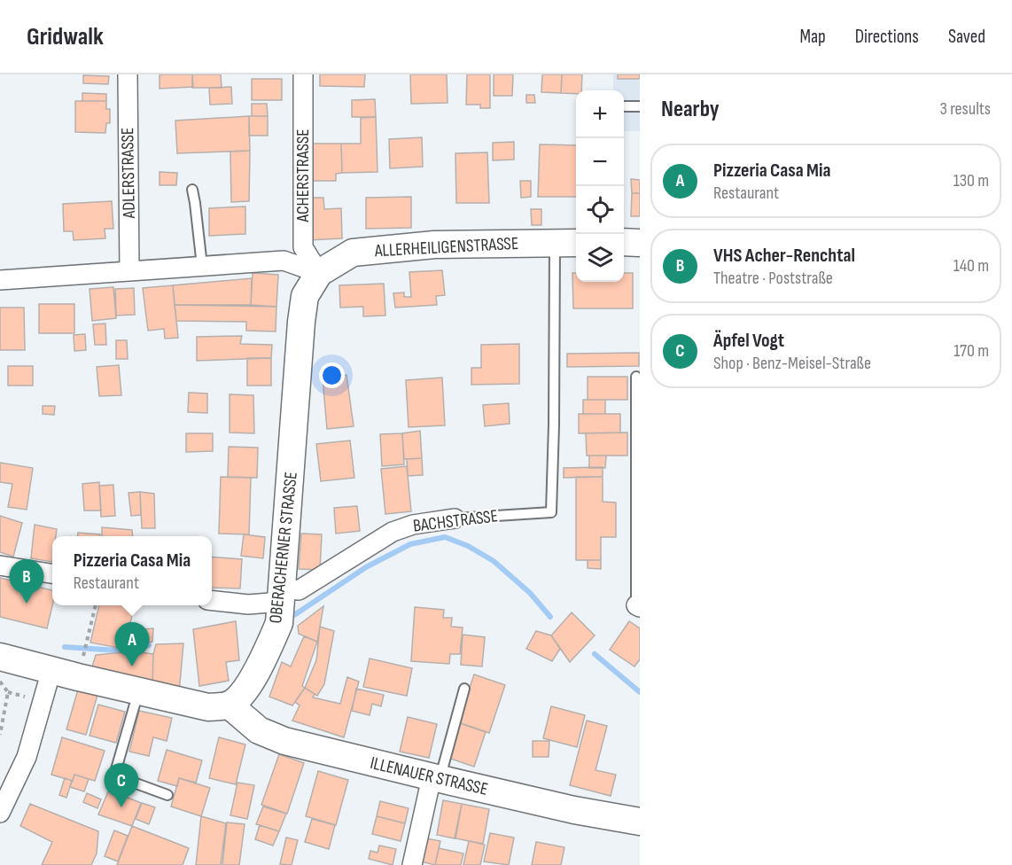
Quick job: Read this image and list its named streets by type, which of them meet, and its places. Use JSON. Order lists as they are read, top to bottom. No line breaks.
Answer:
{"streets":{"street":["ADLERSTRASSE","ACHERSTRASSE","ALLERHEILIGENSTRASSE","BACHSTRASSE","OBERACHERNER STRASSE","ILLENAUER STRASSE"]},"crossings":[["ACHERSTRASSE","ALLERHEILIGENSTRASSE"],["ACHERSTRASSE","OBERACHERNER STRASSE"],["ALLERHEILIGENSTRASSE","BACHSTRASSE"],["ALLERHEILIGENSTRASSE","OBERACHERNER STRASSE"],["BACHSTRASSE","OBERACHERNER STRASSE"],["OBERACHERNER STRASSE","ILLENAUER STRASSE"]],"page":{"header":"Gridwalk","nav":["Map","Directions","Saved"],"heading":["Nearby","3 results"],"map_buttons":["+","−"],"list":[{"mark":"A","name":"Pizzeria Casa Mia","note":"Restaurant","value":"130 m"},{"mark":"B","name":"VHS Acher-Renchtal","note":"Theatre · Poststraße","value":"140 m"},{"mark":"C","name":"Äpfel Vogt","note":"Shop · Benz-Meisel-Straße","value":"170 m"}],"popup":["Pizzeria Casa Mia","Restaurant"],"pins":["B","A","C"]}}
